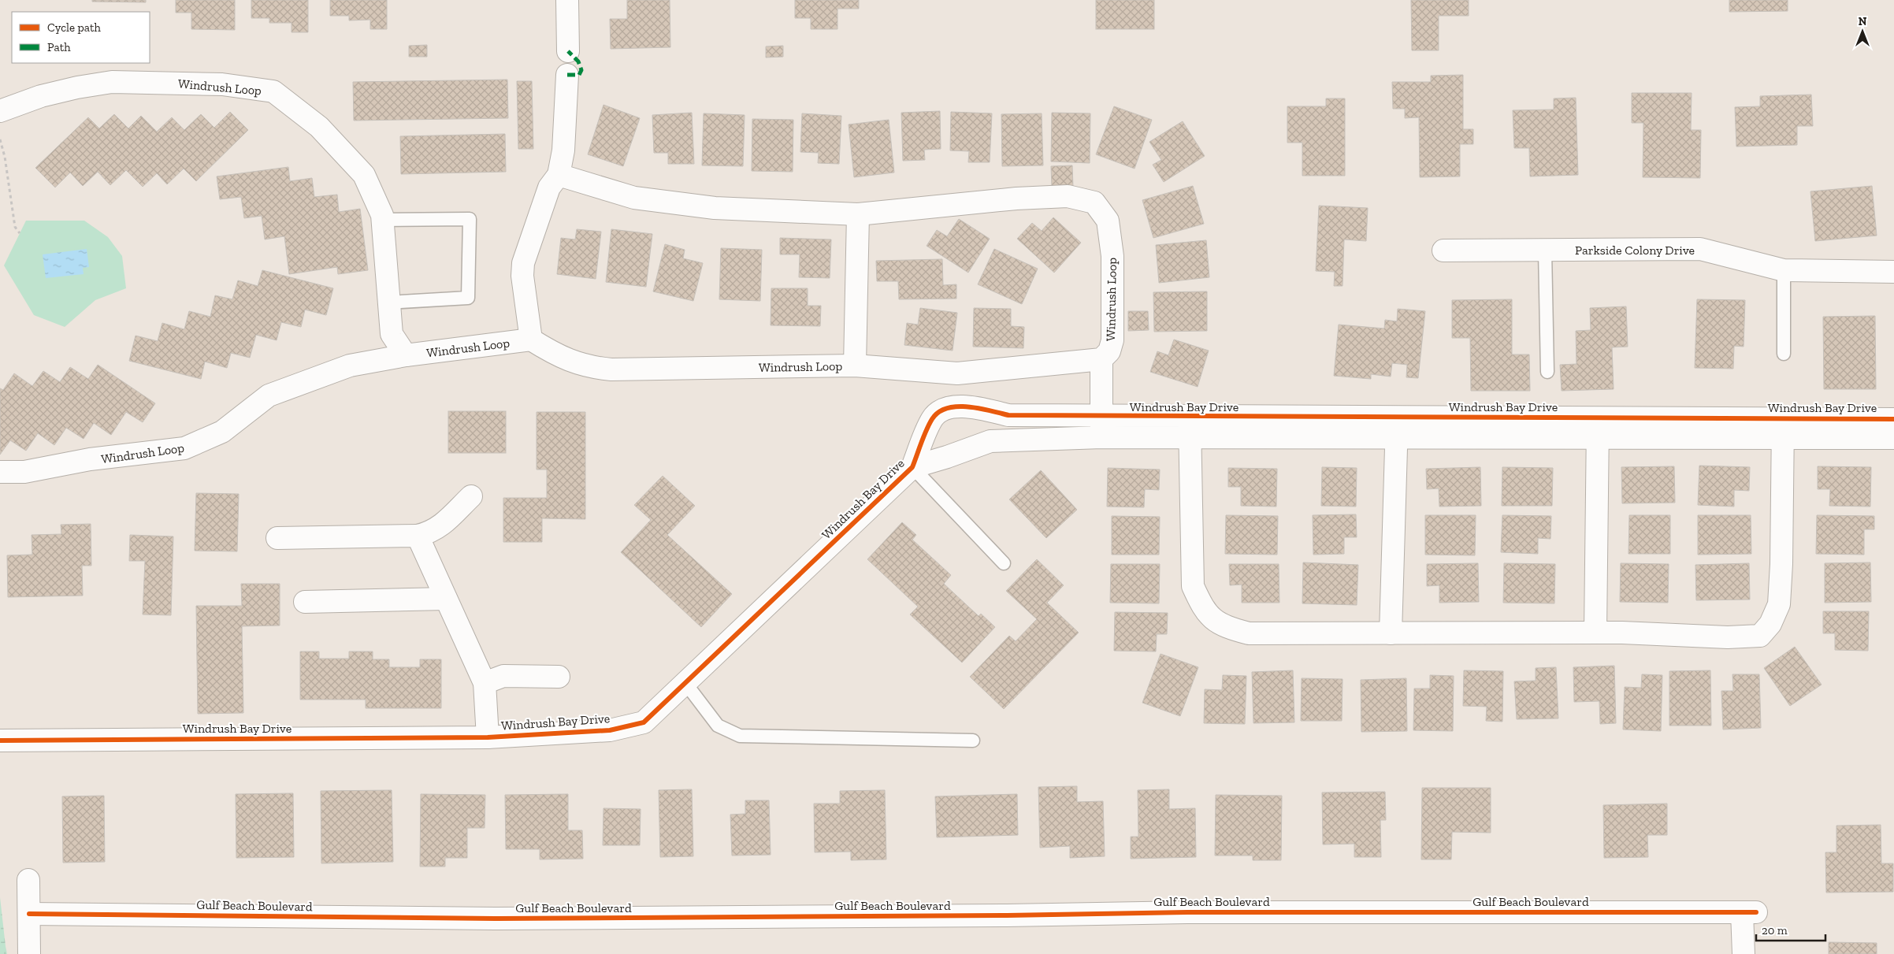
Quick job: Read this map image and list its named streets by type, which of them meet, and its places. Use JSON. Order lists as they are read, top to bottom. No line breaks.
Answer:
{"streets":{"street":["Windrush Loop","Parkside Colony Drive","Windrush Bay Drive","Gulf Beach Boulevard"]},"legend":["Cycle path","Path"],"scale_bar":"20 m","north":"top"}
